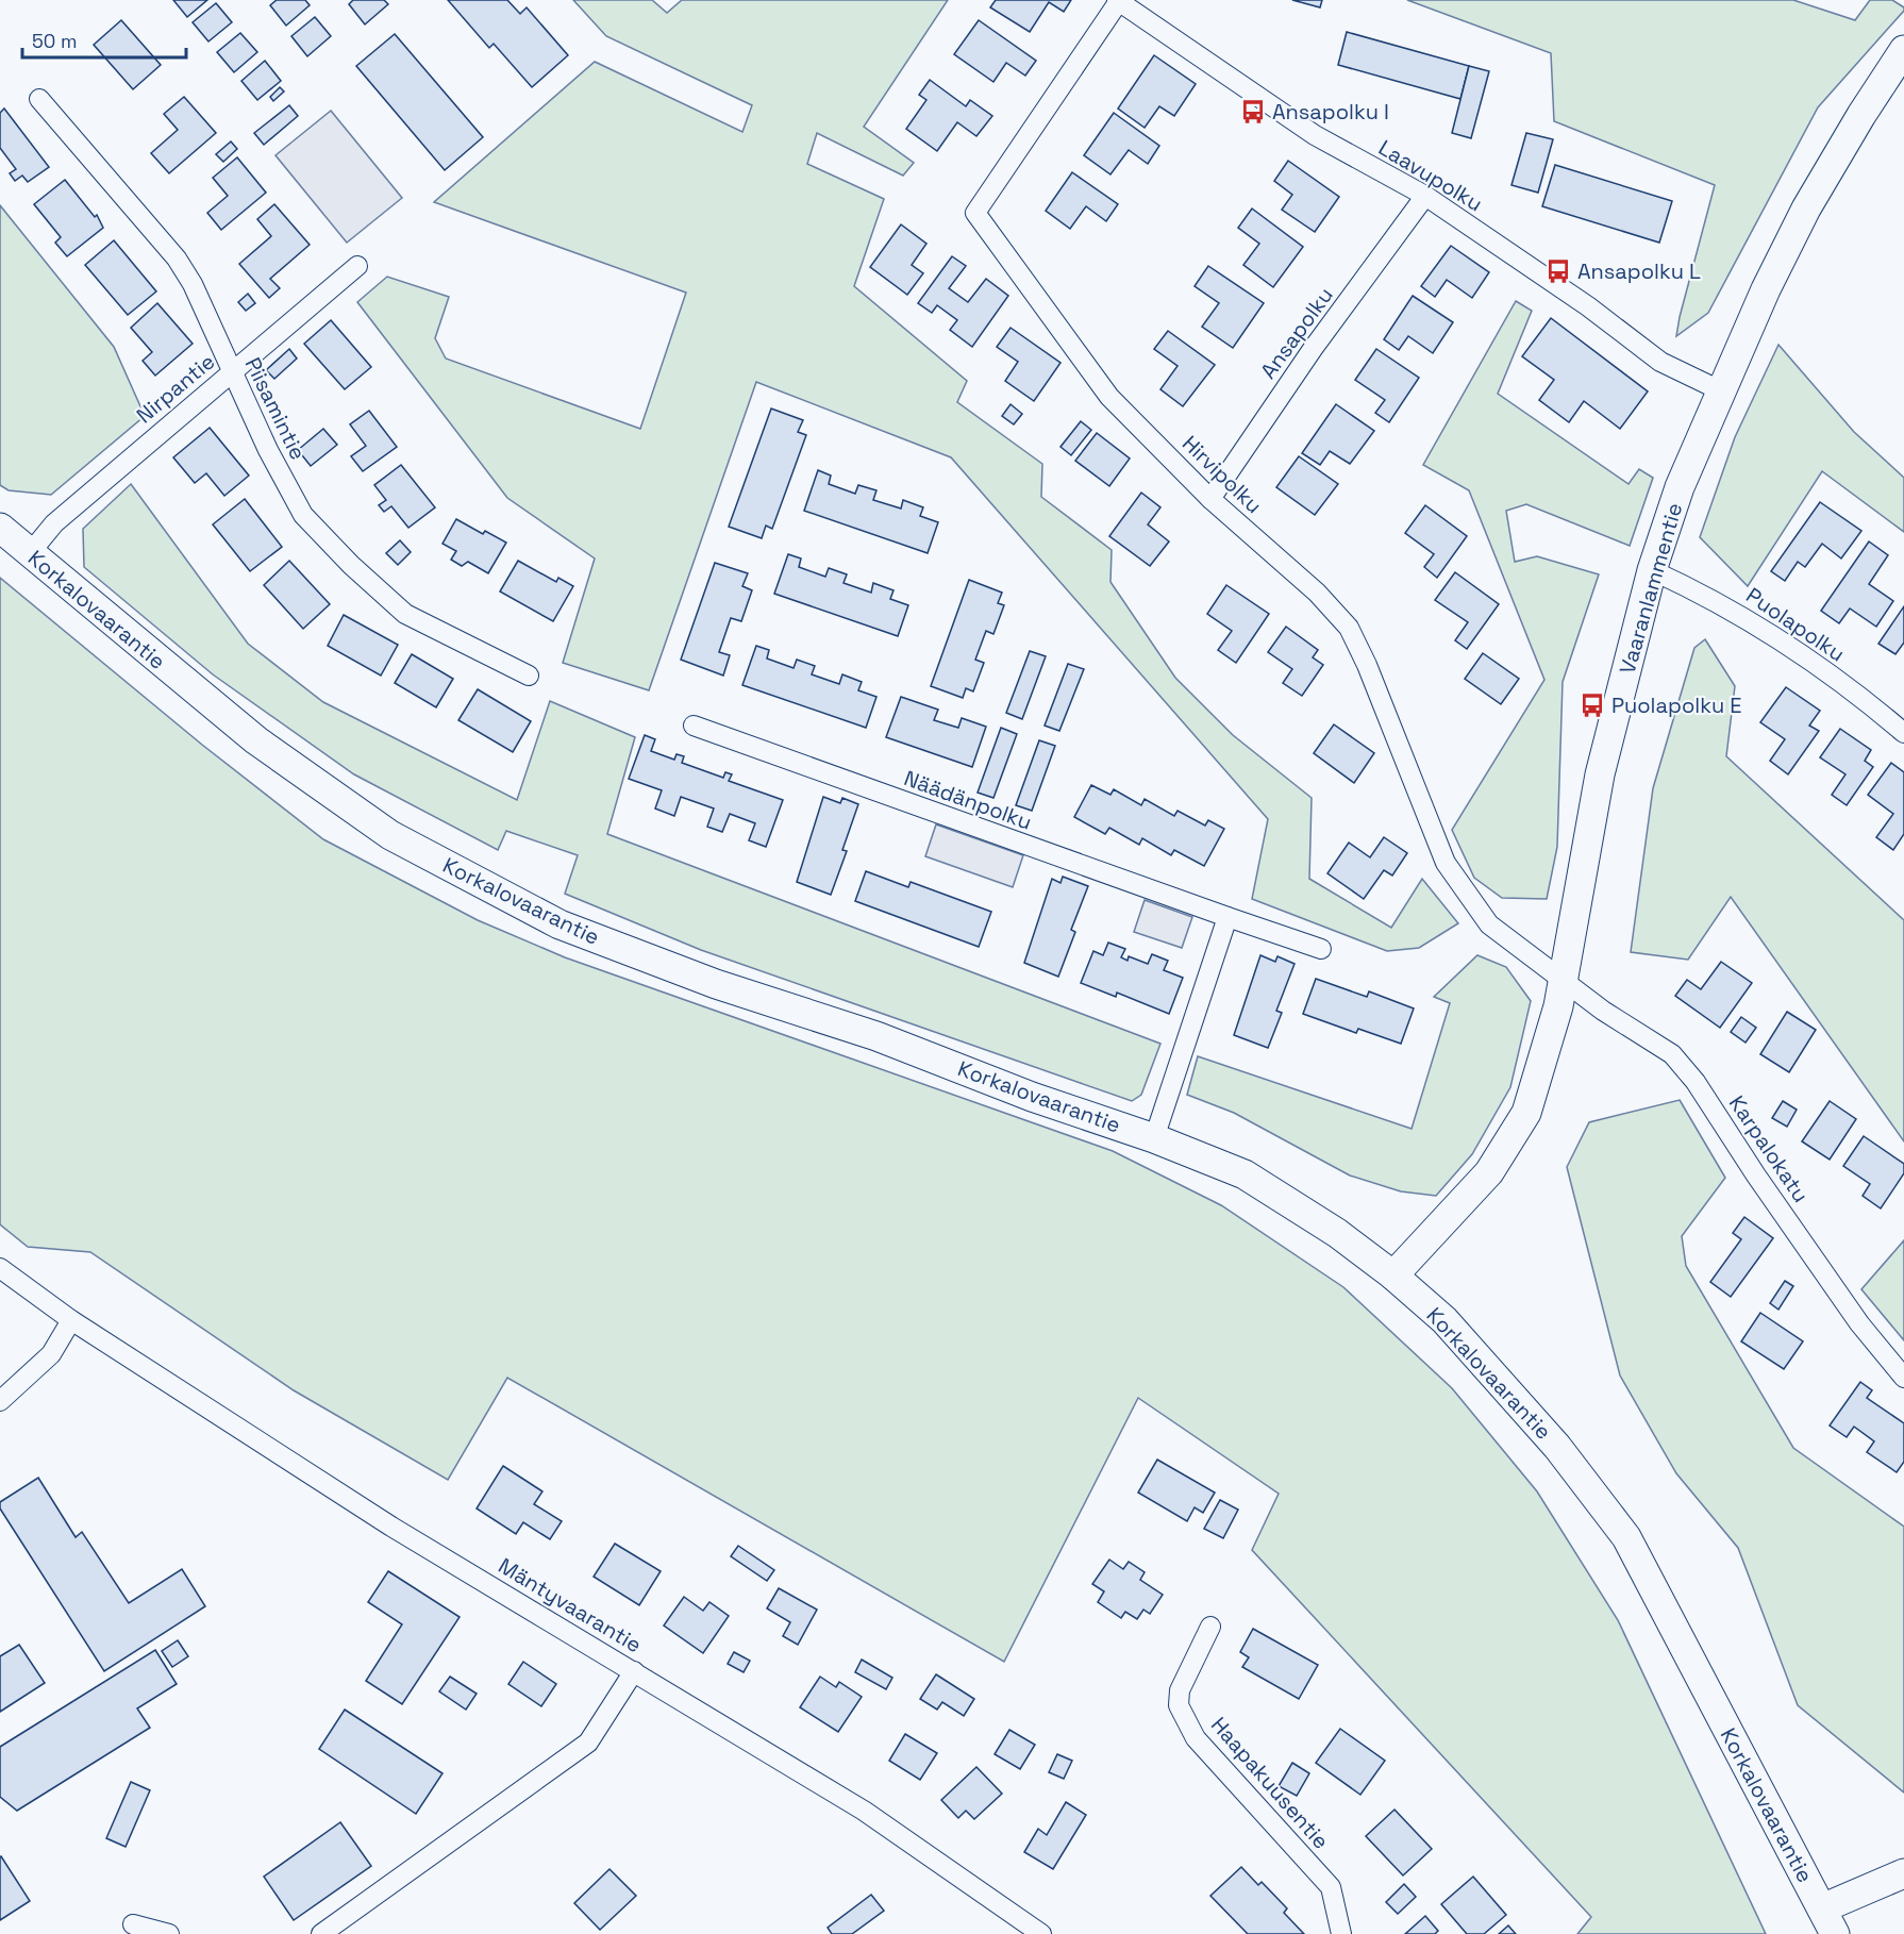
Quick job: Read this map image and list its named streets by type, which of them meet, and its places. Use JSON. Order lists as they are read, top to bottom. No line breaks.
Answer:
{"streets":{"street":["Laavupolku","Ansapolku","Nirpantie","Piisamintie","Hirvipolku","Vaaranlammentie","Korkalovaarantie","Puolapolku","Näädänpolku","Karpalokatu","Mäntyvaarantie","Haapakuusentie"]},"crossings":[["Laavupolku","Ansapolku"],["Laavupolku","Hirvipolku"],["Laavupolku","Vaaranlammentie"],["Ansapolku","Hirvipolku"],["Nirpantie","Piisamintie"],["Nirpantie","Korkalovaarantie"],["Hirvipolku","Vaaranlammentie"],["Hirvipolku","Karpalokatu"],["Vaaranlammentie","Korkalovaarantie"],["Vaaranlammentie","Puolapolku"],["Vaaranlammentie","Karpalokatu"]],"places":{"bus stop":["Ansapolku I","Ansapolku L","Puolapolku E"]},"scale_bar":"50 m"}
